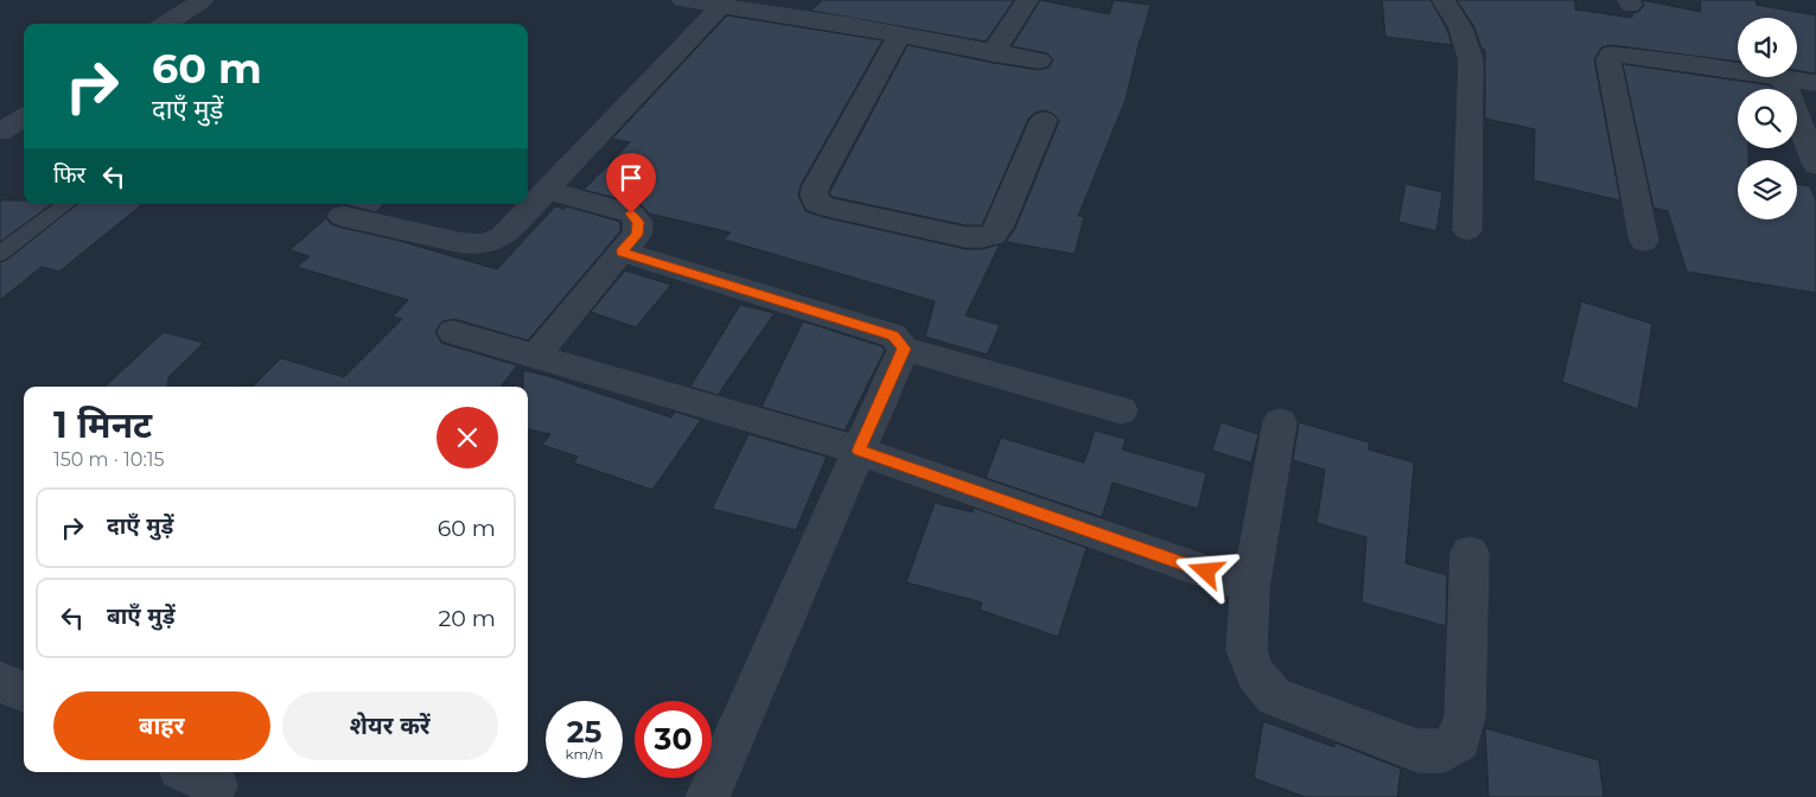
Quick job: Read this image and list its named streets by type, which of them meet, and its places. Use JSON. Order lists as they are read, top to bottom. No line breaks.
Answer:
{"page":{"turn":["60 m","दाएँ मुड़ें"],"then":"फिर","heading":["1 मिनट","150 m · 10:15"],"list":[{"name":"दाएँ मुड़ें","value":"60 m"},{"name":"बाएँ मुड़ें","value":"20 m"}],"buttons":["बाहर","शेयर करें"],"speed":"25 km/h","limit":"30"}}
